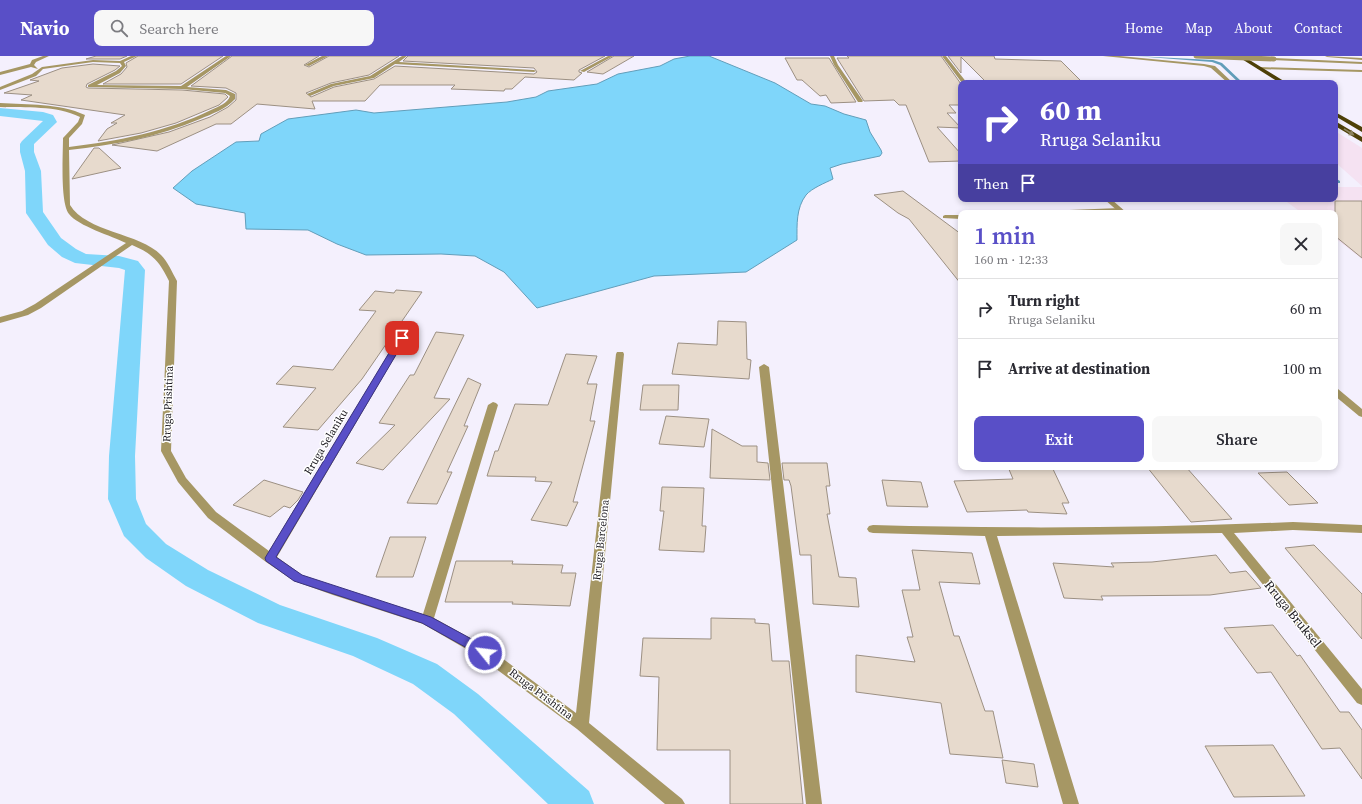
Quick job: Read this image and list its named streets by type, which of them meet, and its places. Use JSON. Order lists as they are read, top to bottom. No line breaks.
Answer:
{"streets":{"street":["Rruga Prishtina","Rruga Selaniku","Rruga Barcelona","Rruga Bruksel"]},"crossings":[["Rruga Prishtina","Rruga Selaniku"],["Rruga Prishtina","Rruga Barcelona"]],"page":{"header":"Navio","search":"Search here","nav":["Home","Map","About","Contact"],"turn":["60 m","Rruga Selaniku"],"then":"Then","heading":["1 min","160 m · 12:33"],"list":[{"name":"Turn right","note":"Rruga Selaniku","value":"60 m"},{"name":"Arrive at destination","value":"100 m"}],"buttons":["Exit","Share"]}}
